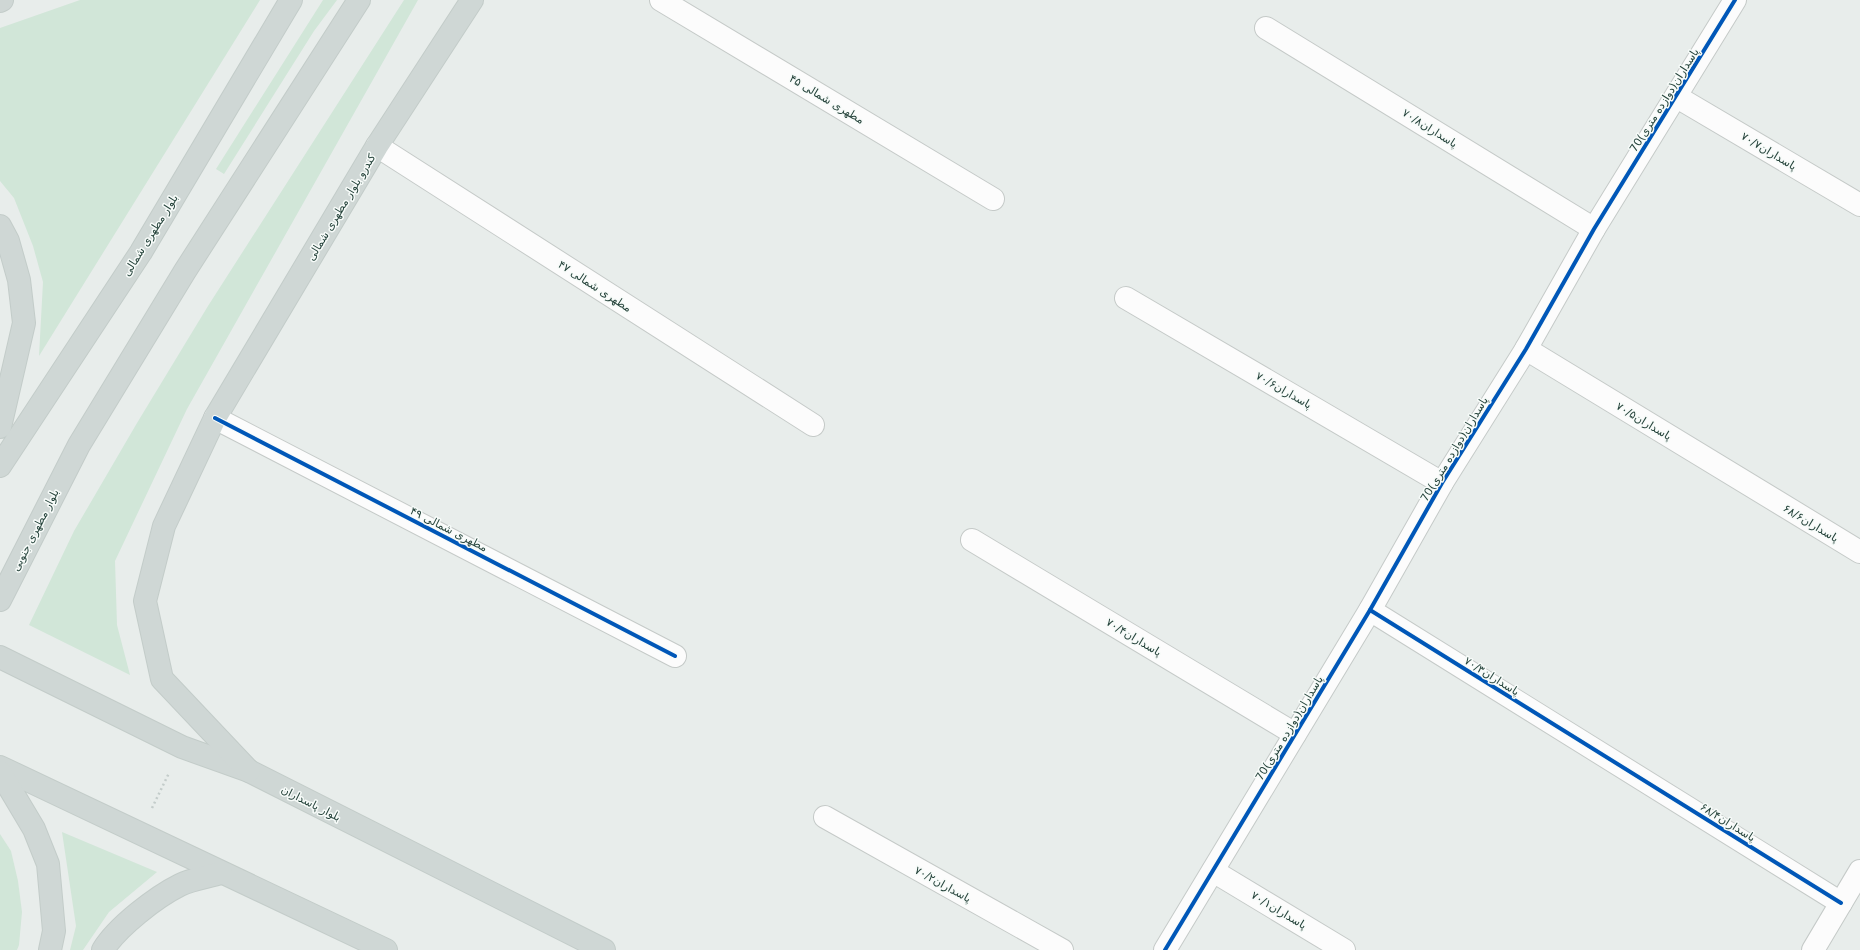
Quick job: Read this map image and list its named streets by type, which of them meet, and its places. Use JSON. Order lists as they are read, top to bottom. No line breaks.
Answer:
{"streets":{"main road":["کندرو بلوار مطهری شمالی","بلوار مطهری شمالی","بلوار مطهری جنوبی","بلوار پاسداران"],"street":["مطهرى شمالى ۴۵","70پاسداران(دوازده متری)","پاسداران۷۰/۸","پاسداران۷۰/۷","مطهرى شمالى ۴۷","پاسداران۷۰/۶","پاسداران۷۰/۵","پاسداران۶۸/۶","مطهرى شمالى ۴۹","پاسداران۷۰/۴","پاسداران۷۰/۳","پاسداران۶۸/۴","پاسداران۷۰/۲","پاسداران۷۰/۱"]},"crossings":[["70پاسداران(دوازده متری)","پاسداران۷۰/۸"],["70پاسداران(دوازده متری)","پاسداران۷۰/۷"],["70پاسداران(دوازده متری)","پاسداران۷۰/۶"],["70پاسداران(دوازده متری)","پاسداران۷۰/۵"],["70پاسداران(دوازده متری)","پاسداران۷۰/۴"],["70پاسداران(دوازده متری)","پاسداران۷۰/۳"],["70پاسداران(دوازده متری)","پاسداران۷۰/۱"],["کندرو بلوار مطهری شمالی","مطهرى شمالى ۴۷"],["کندرو بلوار مطهری شمالی","مطهرى شمالى ۴۹"],["کندرو بلوار مطهری شمالی","بلوار پاسداران"],["پاسداران۷۰/۵","پاسداران۶۸/۶"],["پاسداران۷۰/۳","پاسداران۶۸/۴"]]}
